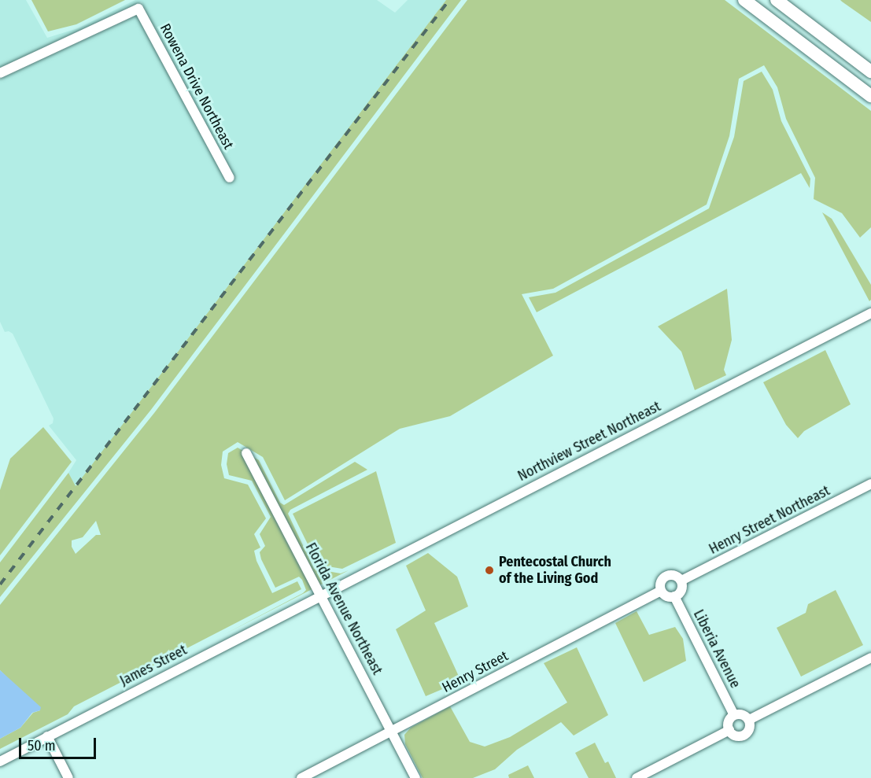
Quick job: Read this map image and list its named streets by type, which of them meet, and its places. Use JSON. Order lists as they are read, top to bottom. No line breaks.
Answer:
{"streets":{"street":["Rowena Drive Northeast","Northview Street Northeast","Henry Street Northeast","Florida Avenue Northeast","Liberia Avenue","James Street","Henry Street"]},"crossings":[["Northview Street Northeast","Florida Avenue Northeast"],["Northview Street Northeast","James Street"],["Henry Street Northeast","Liberia Avenue"],["Henry Street Northeast","Henry Street"],["Florida Avenue Northeast","James Street"],["Florida Avenue Northeast","Henry Street"],["Liberia Avenue","Henry Street"]],"places":["Pentecostal Church of the Living God"],"scale_bar":"50 m"}
